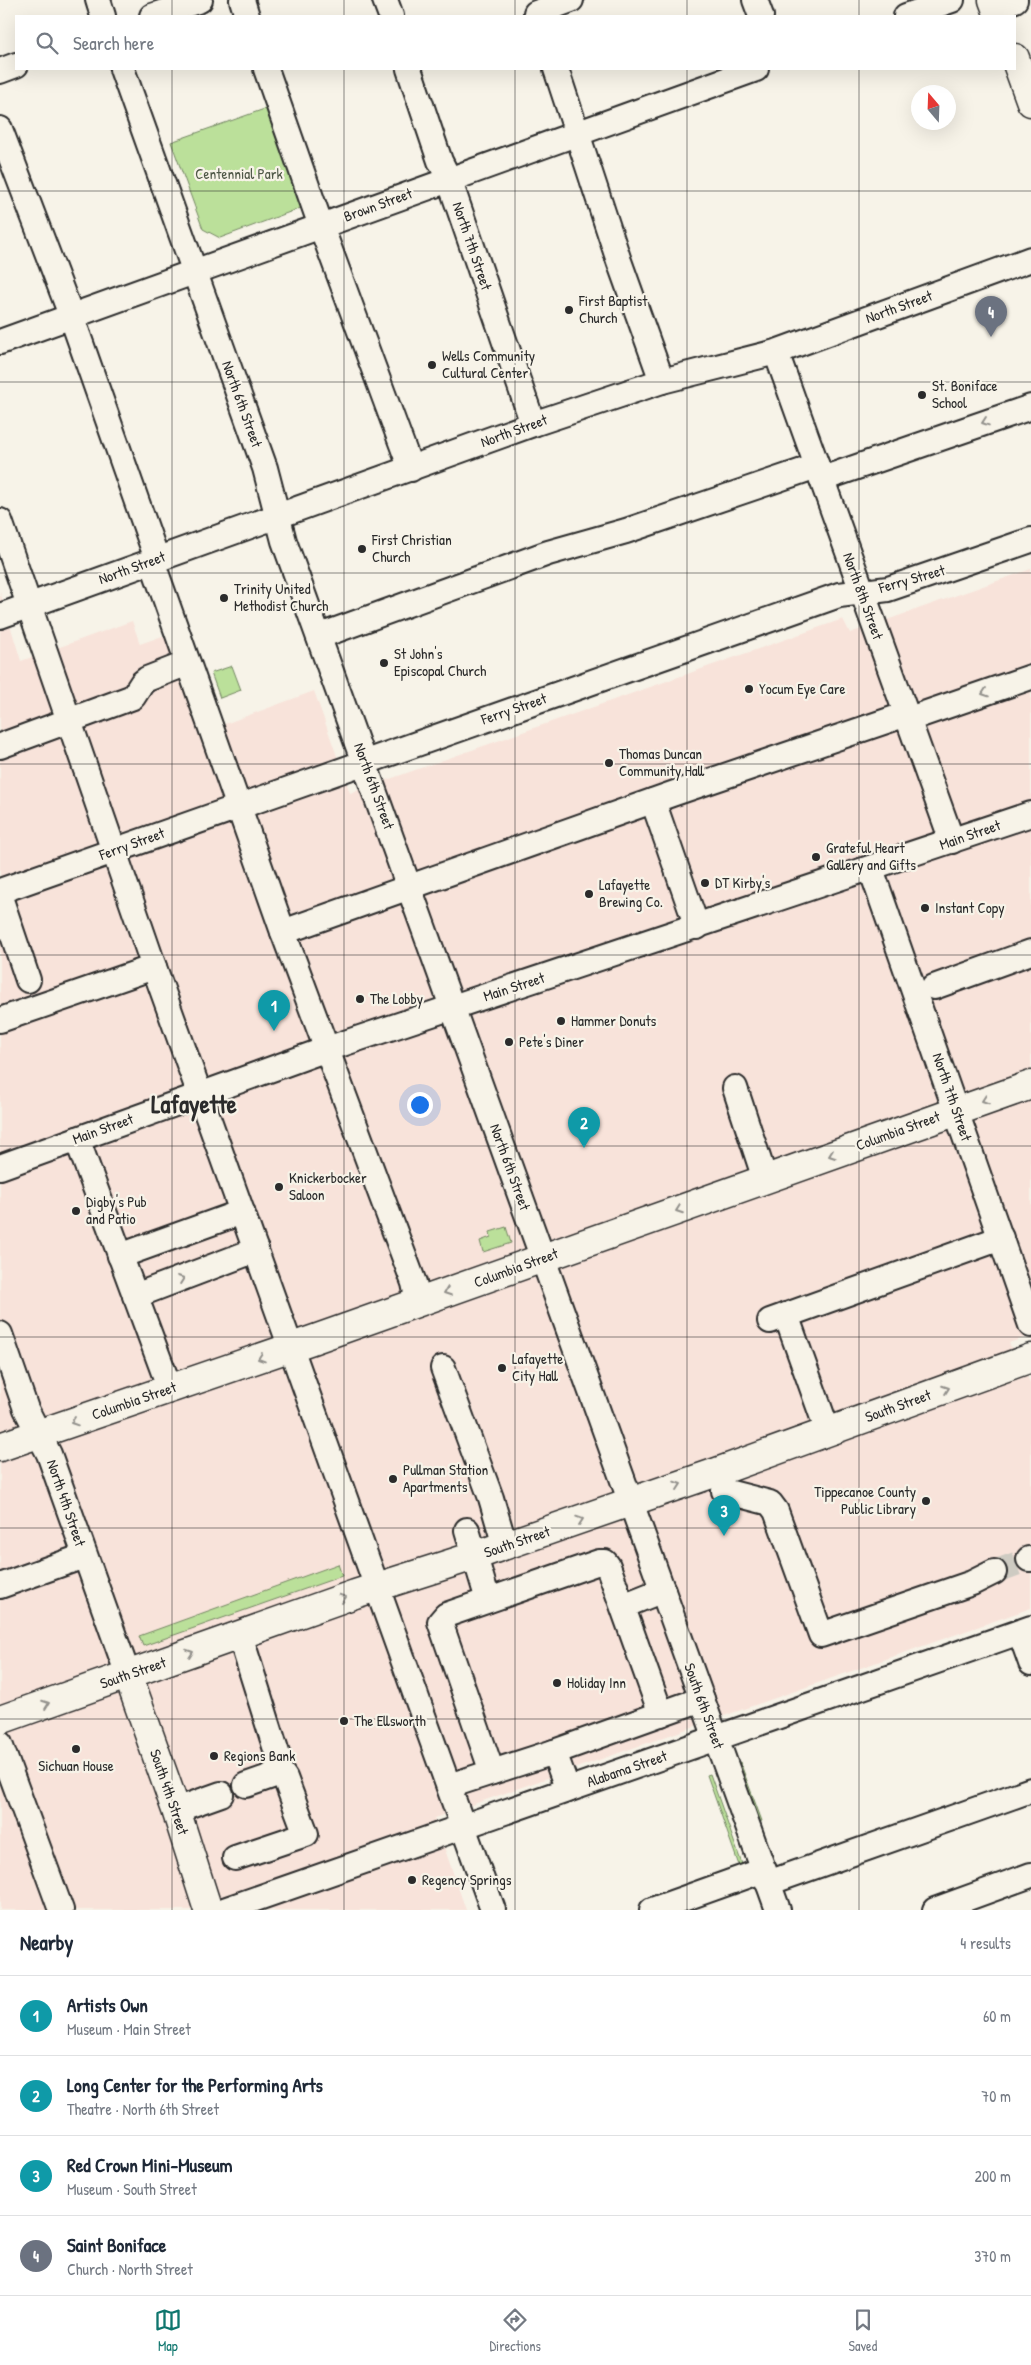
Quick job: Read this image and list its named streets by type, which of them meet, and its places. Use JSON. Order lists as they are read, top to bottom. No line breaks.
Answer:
{"streets":{"main road":["Columbia Street","South Street","South 4th Street"],"street":["Brown Street","North 7th Street","North Street","North 6th Street","Ferry Street","North 8th Street","Main Street","North 4th Street","South 6th Street","Alabama Street"]},"crossings":[["Brown Street","North 7th Street"],["Brown Street","North 6th Street"],["North 7th Street","North Street"],["North 7th Street","Main Street"],["North 7th Street","Columbia Street"],["North Street","North 6th Street"],["North Street","North 8th Street"],["North 6th Street","Ferry Street"],["North 6th Street","Main Street"],["North 6th Street","Columbia Street"],["North 6th Street","South Street"],["North 6th Street","South 6th Street"],["Ferry Street","North 8th Street"],["North 8th Street","Main Street"],["Columbia Street","North 4th Street"],["South Street","North 4th Street"],["South Street","South 6th Street"],["South Street","South 4th Street"],["North 4th Street","South 4th Street"],["South 6th Street","Alabama Street"]],"one_way":["Columbia Street","South Street"],"districts":["Lafayette"],"parks":["Centennial Park"],"places":["First Baptist Church","Wells Community Cultural Center","St. Boniface School","First Christian Church","Trinity United Methodist Church","St John's Episcopal Church","Yocum Eye Care","Thomas Duncan Community Hall","Grateful Heart Gallery and Gifts","DT Kirby's","Lafayette Brewing Co.","Instant Copy","The Lobby","Hammer Donuts","Pete's Diner","Knickerbocker Saloon","Digby's Pub and Patio","Lafayette City Hall","Pullman Station Apartments","Tippecanoe County Public Library","Holiday Inn","The Ellsworth","Sichuan House","Regions Bank","Regency Springs"],"north":"top","page":{"search":"Search here","pins":["4","1","2","3"],"heading":["Nearby","4 results"],"list":[{"mark":"1","name":"Artists Own","note":"Museum · Main Street","value":"60 m"},{"mark":"2","name":"Long Center for the Performing Arts","note":"Theatre · North 6th Street","value":"70 m"},{"mark":"3","name":"Red Crown Mini-Museum","note":"Museum · South Street","value":"200 m"},{"mark":"4","name":"Saint Boniface","note":"Church · North Street","value":"370 m"}],"nav":["Map","Directions","Saved"]}}
